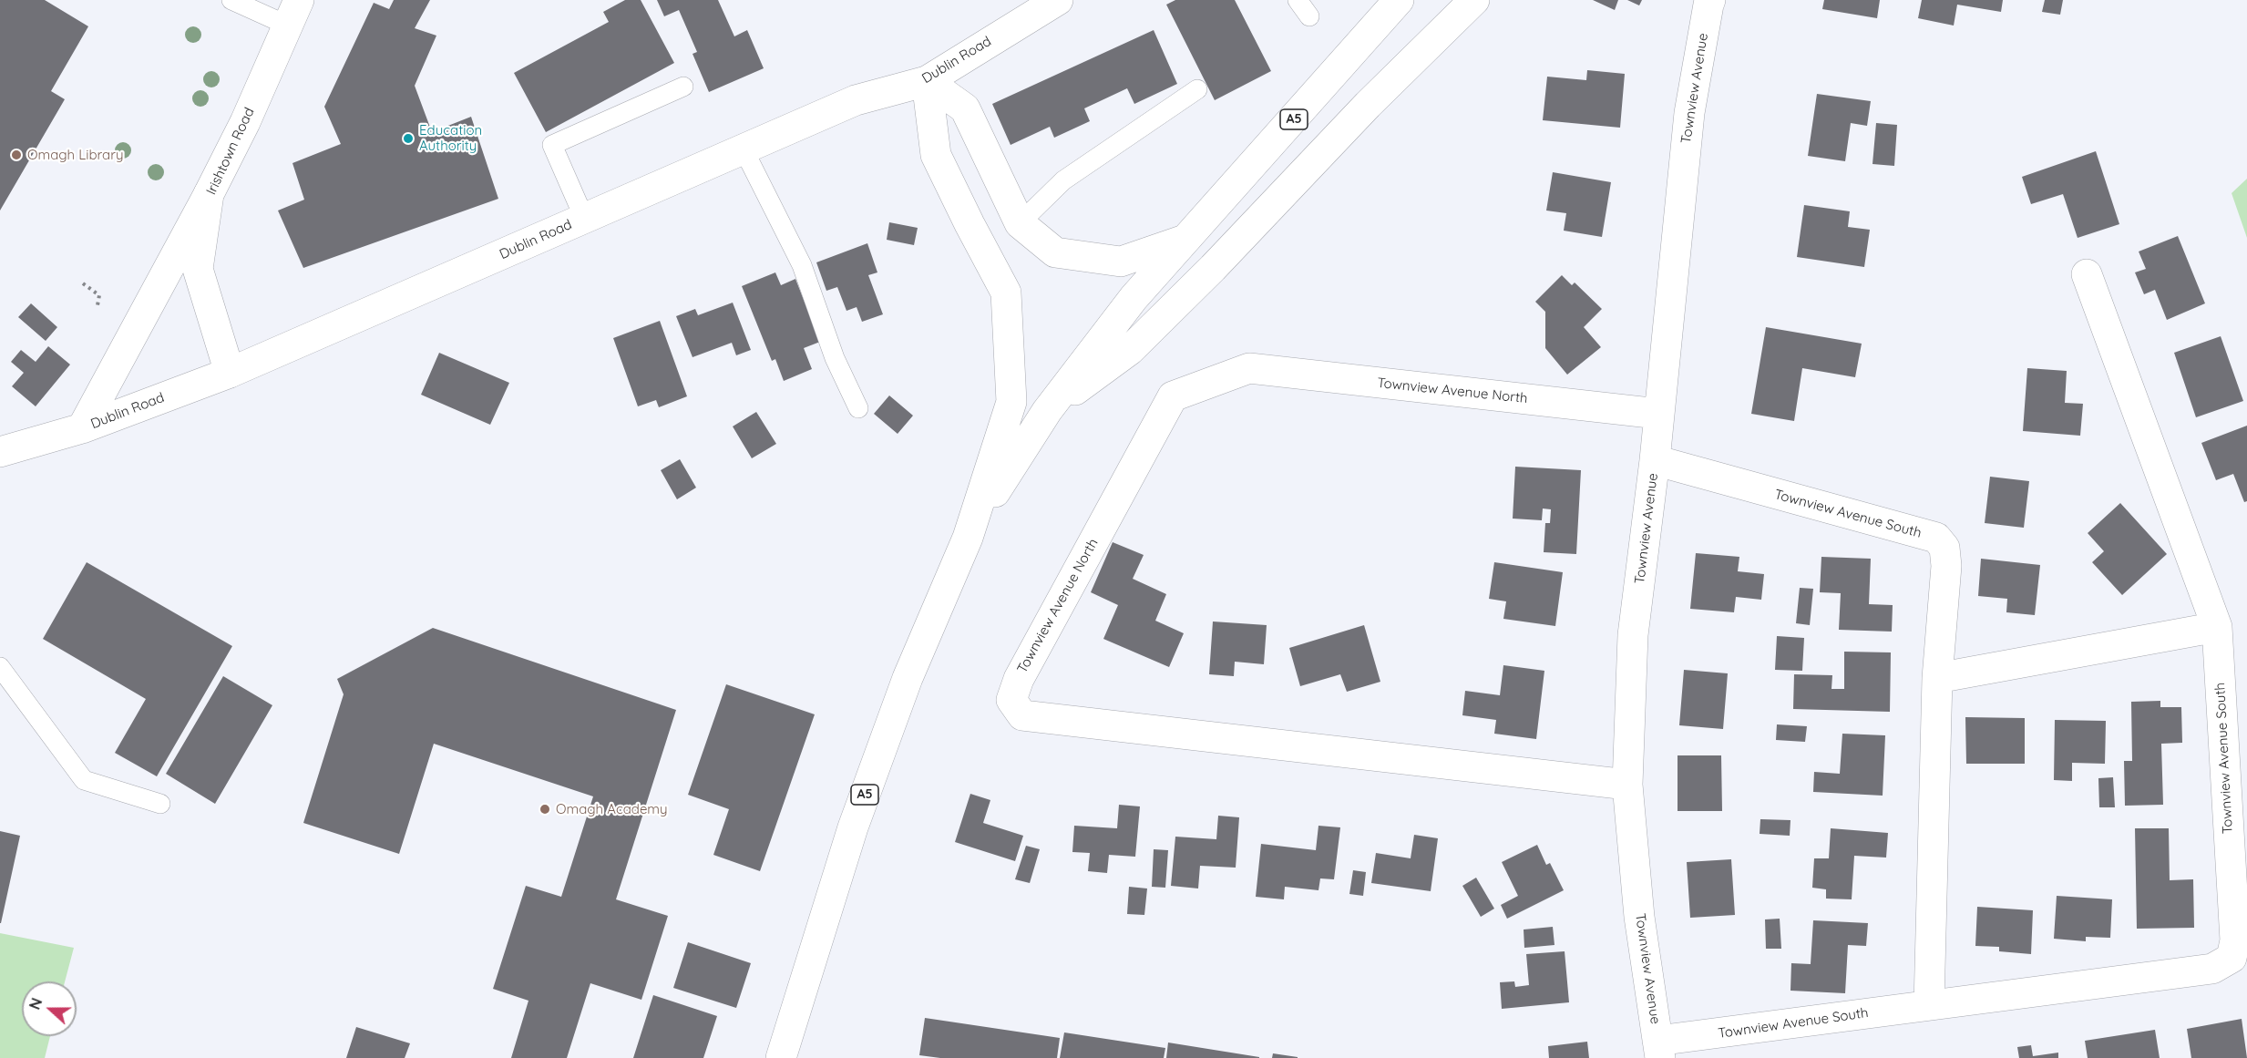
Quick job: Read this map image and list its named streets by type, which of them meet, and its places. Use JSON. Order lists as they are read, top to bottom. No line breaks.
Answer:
{"streets":{"main road":["Dublin Road","Townview Avenue","A5","Irishtown Road","Townview Avenue North","Townview Avenue South"]},"crossings":[["Dublin Road","Irishtown Road"],["Townview Avenue","Townview Avenue North"],["Townview Avenue","Townview Avenue South"]],"places":["Education Authority","Omagh Library","Omagh Academy"],"north":"left"}
